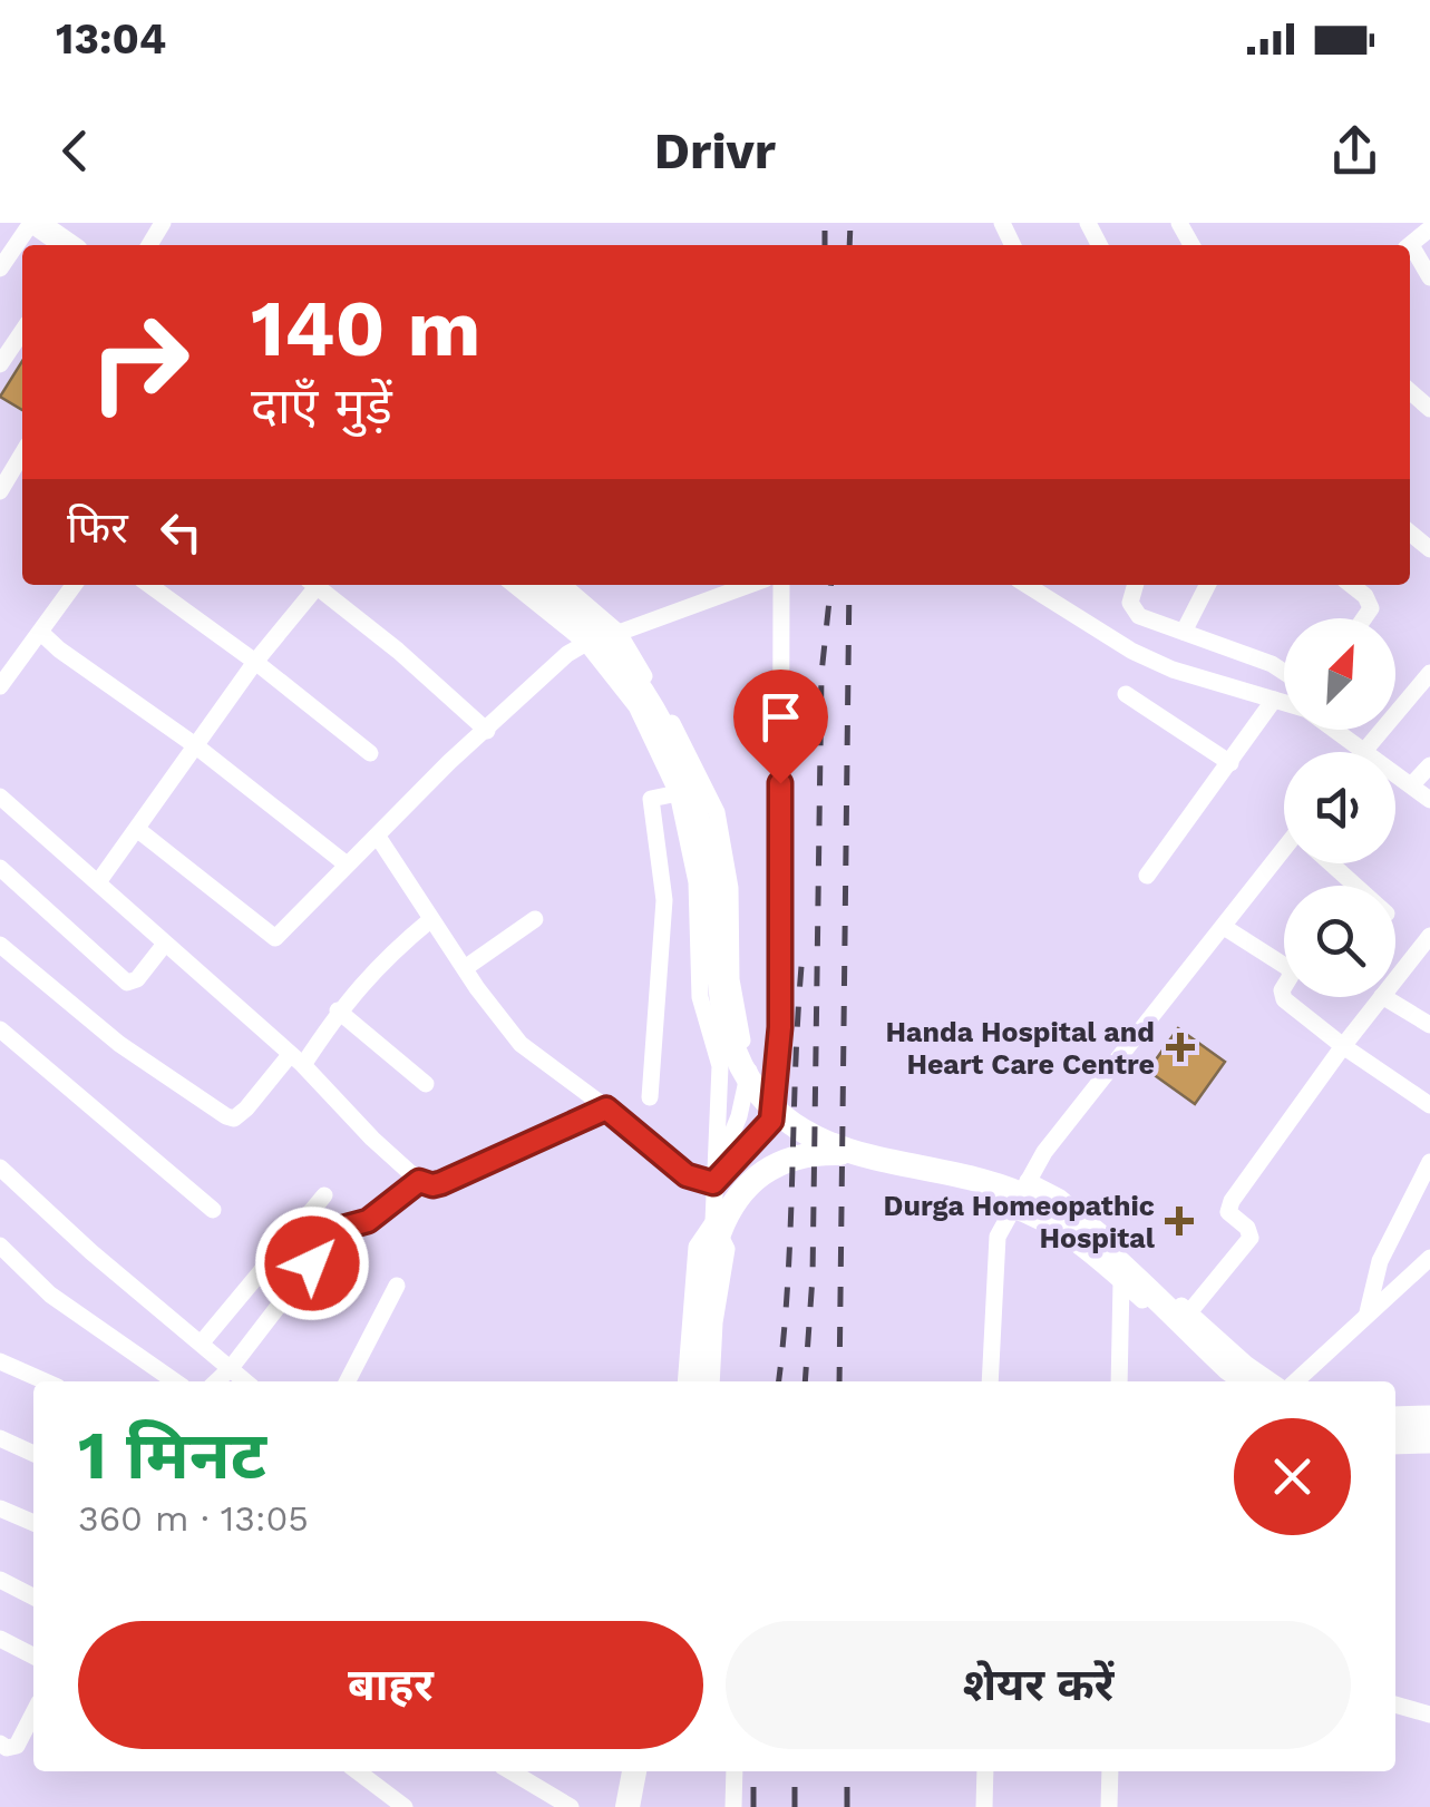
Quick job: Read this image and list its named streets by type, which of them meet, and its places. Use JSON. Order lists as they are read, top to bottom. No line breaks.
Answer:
{"places":{"health":["Handa Hospital and Heart Care Centre","Durga Homeopathic Hospital"]},"north":"top right","page":{"status":"13:04","header":"Drivr","turn":["140 m","दाएँ मुड़ें"],"then":"फिर","heading":["1 मिनट","360 m · 13:05"],"buttons":["बाहर","शेयर करें"]}}
